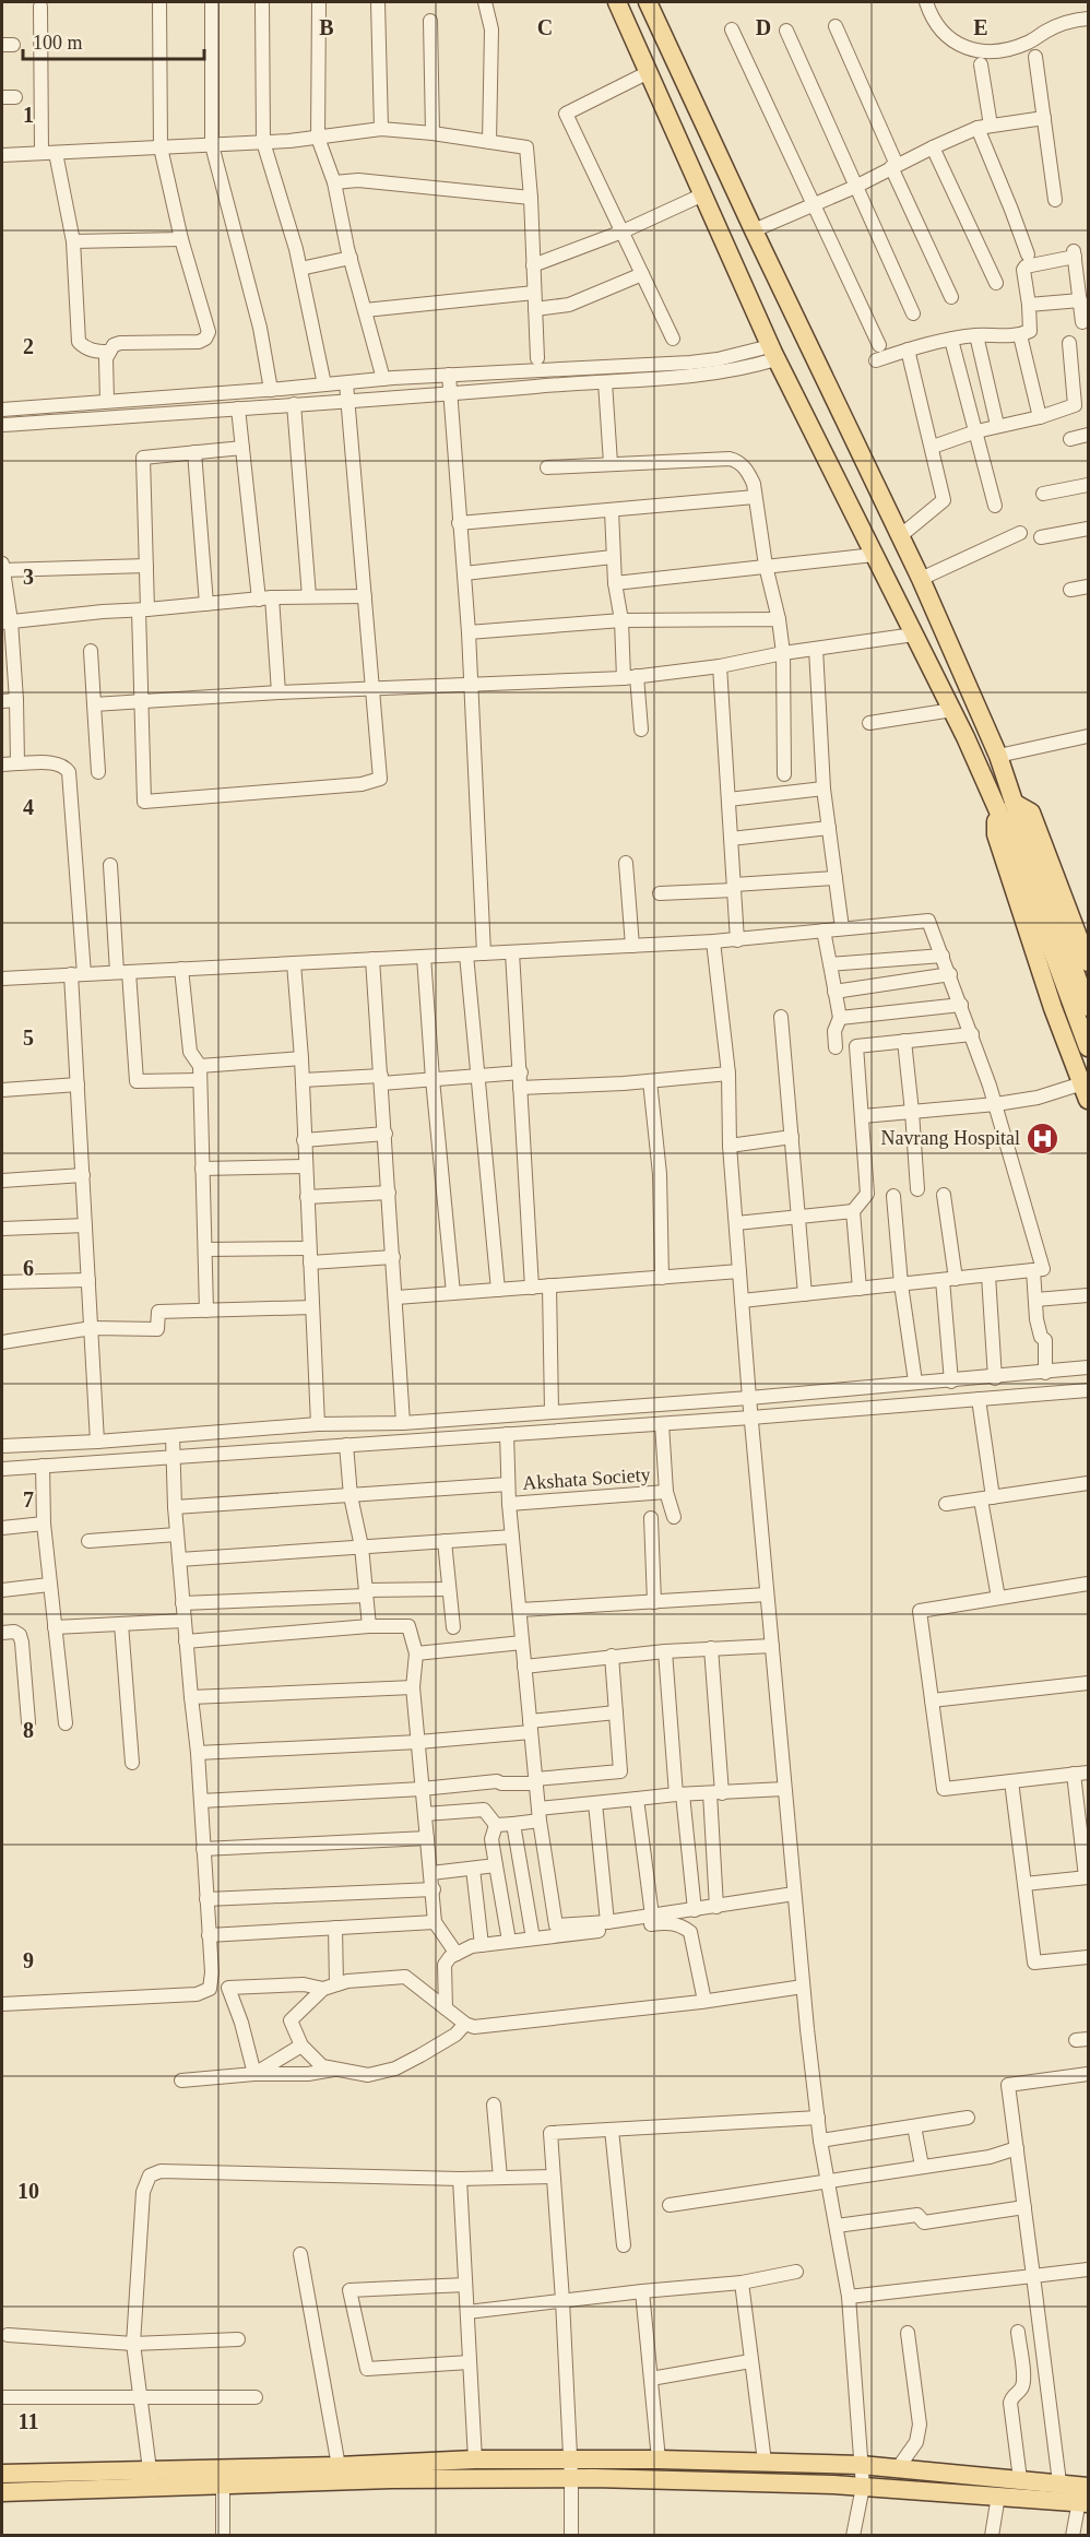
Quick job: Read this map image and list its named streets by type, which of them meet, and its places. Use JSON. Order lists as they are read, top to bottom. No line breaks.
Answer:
{"streets":{"street":["Akshata Society"]},"places":{"hospital":["Navrang Hospital"]},"scale_bar":"100 m","grid":{"columns":["B","C","D","E"],"rows":["1","2","3","4","5","6","7","8","9","10","11"]}}
